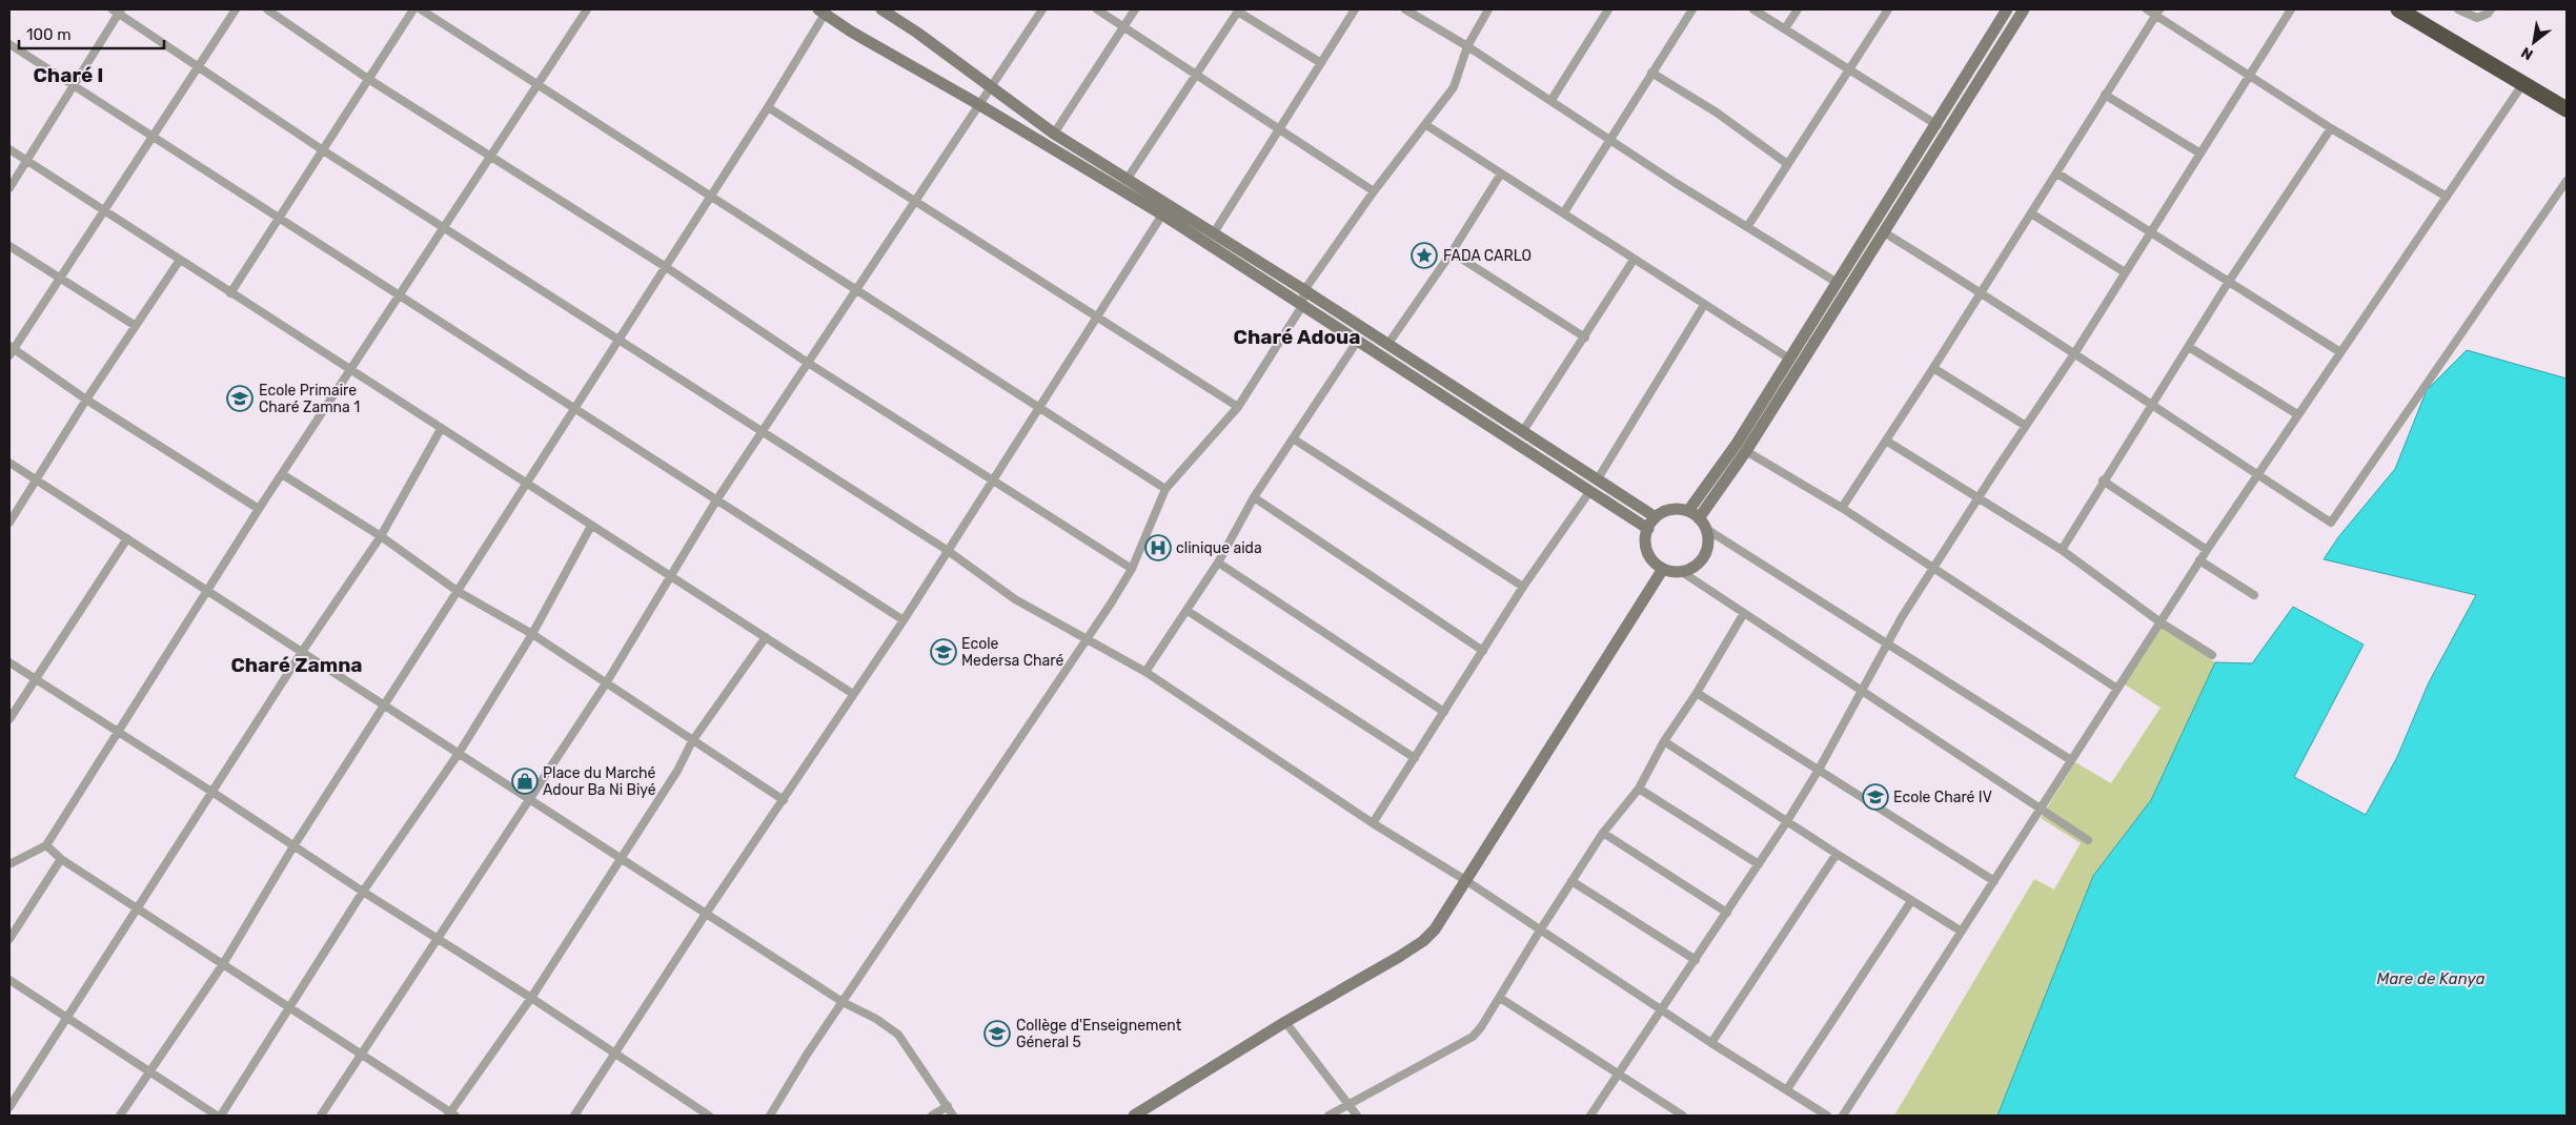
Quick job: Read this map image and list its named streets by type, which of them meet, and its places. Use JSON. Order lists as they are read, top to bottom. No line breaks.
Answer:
{"districts":["Charé I","Charé Adoua","Charé Zamna"],"water":["Mare de Kanya"],"places":{"place":["FADA CARLO"],"school or university":["Ecole Primaire Charé Zamna 1","Ecole Medersa Charé","Ecole Charé IV","Collège d'Enseignement Géneral 5"],"hospital":["clinique aida"],"shop":["Place du Marché Adour Ba Ni Biyé"]},"scale_bar":"100 m","north":"bottom left"}
